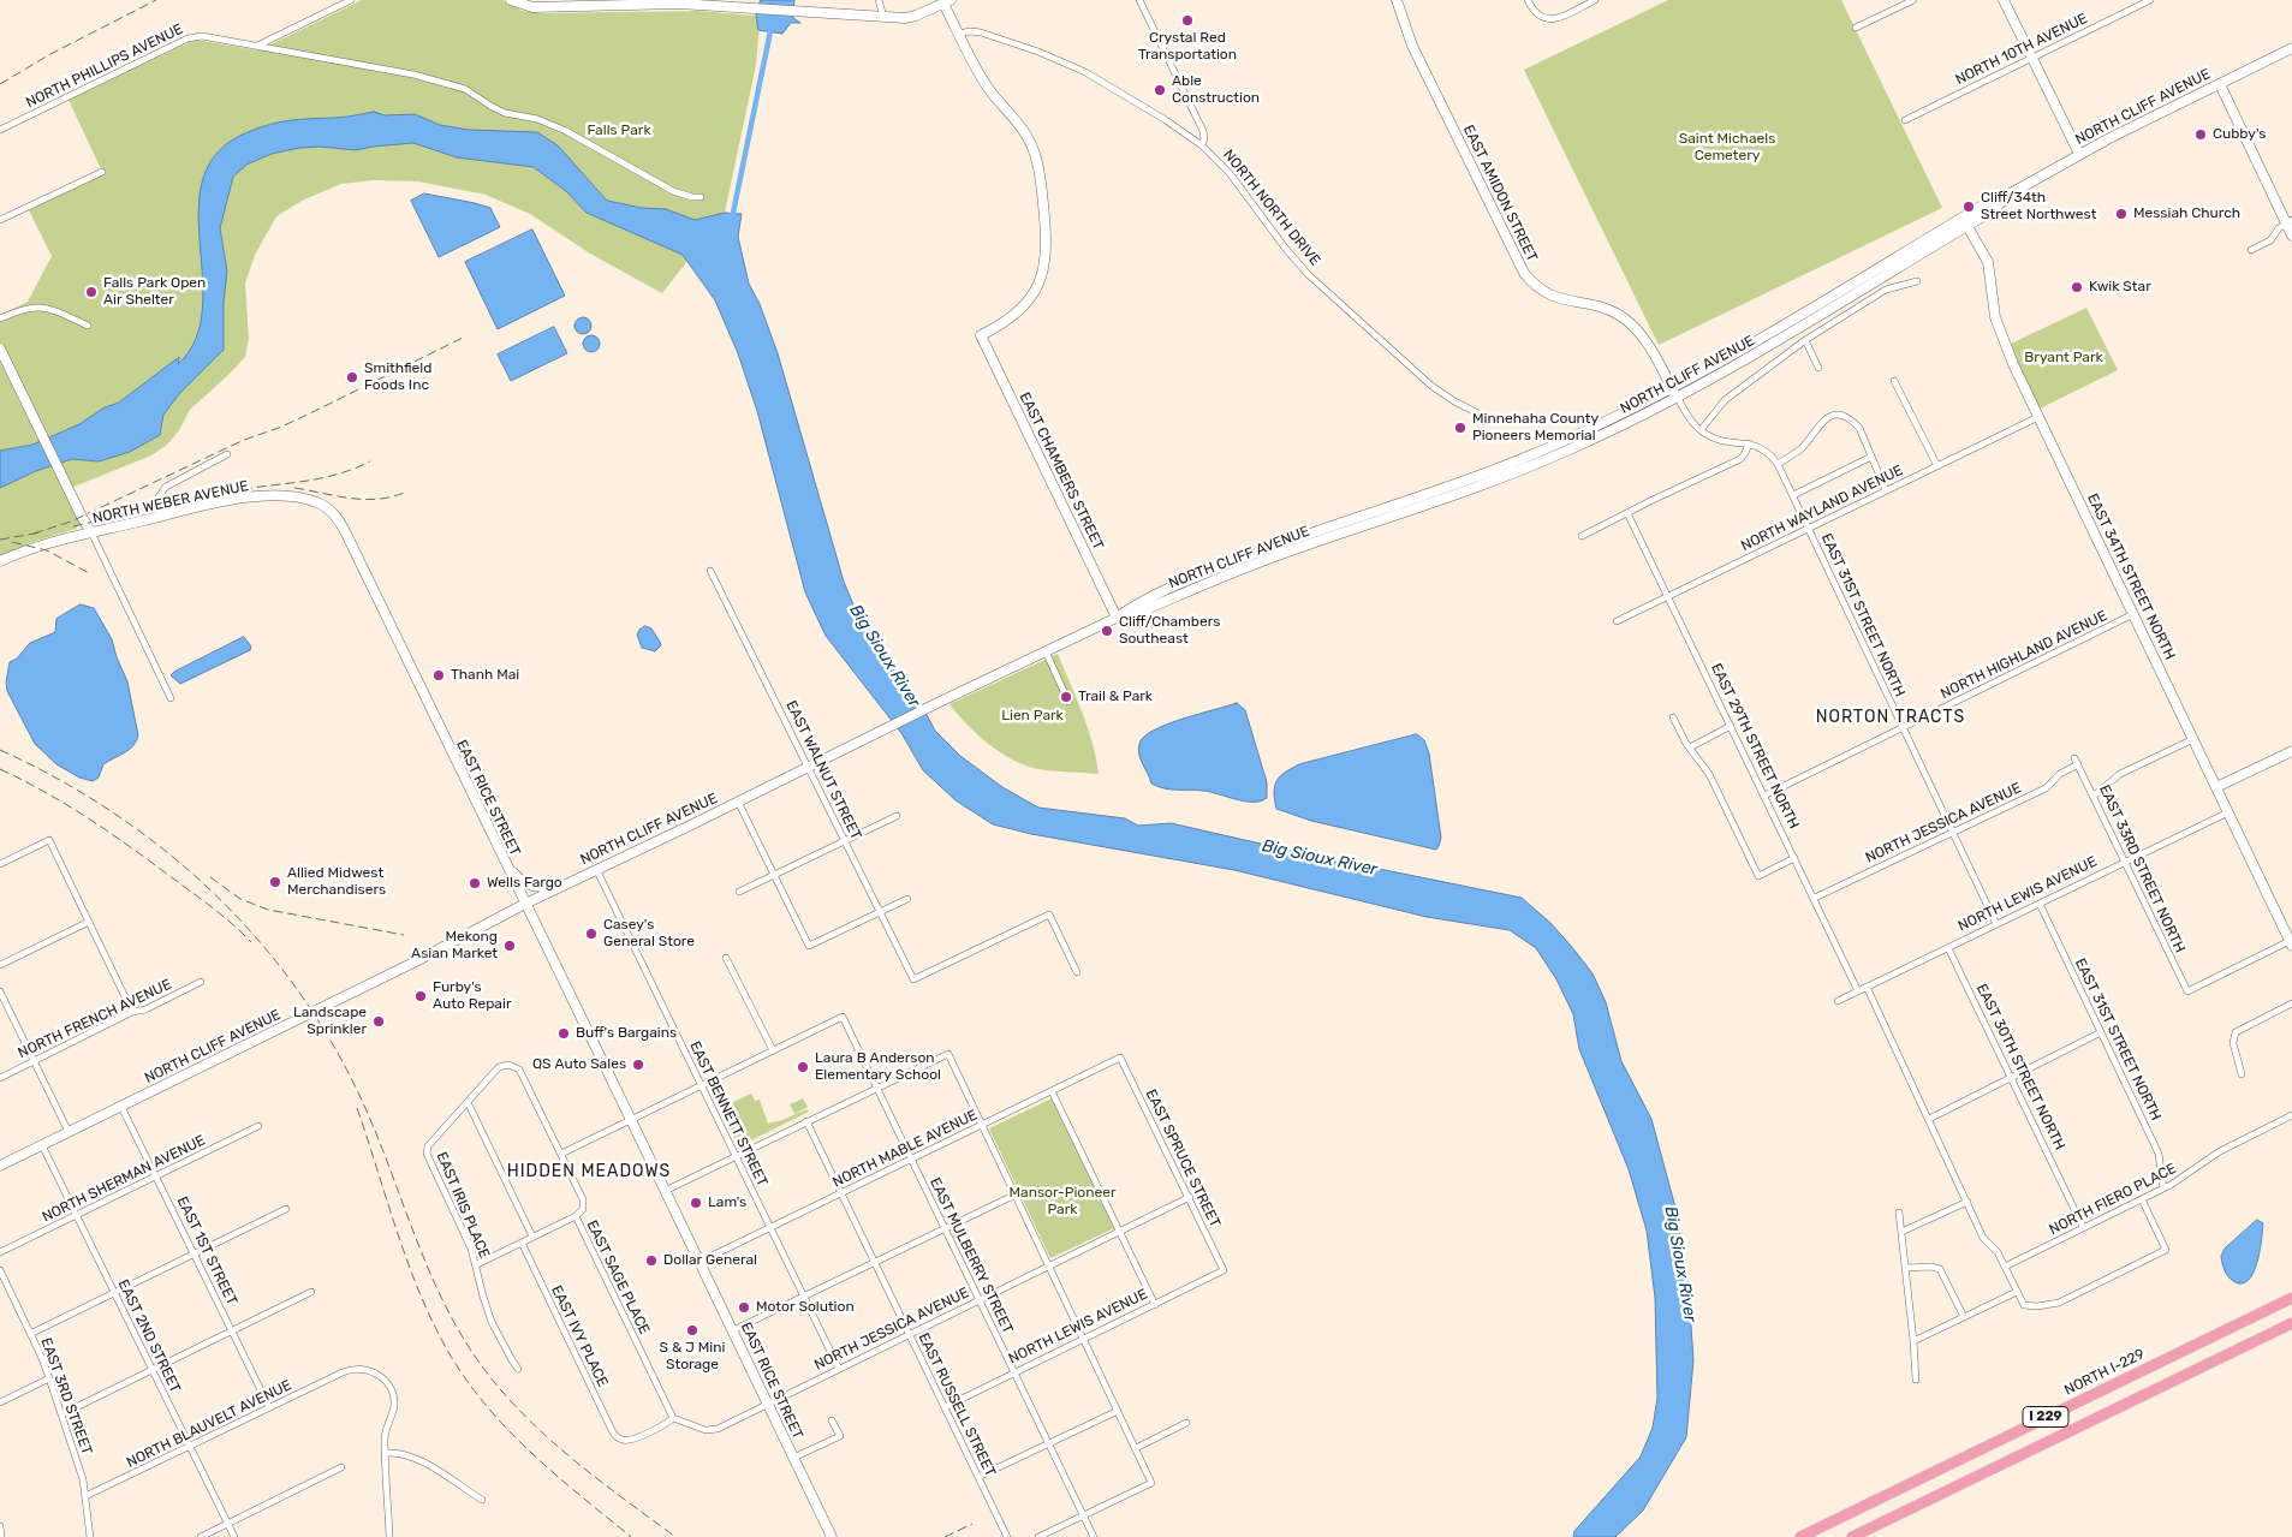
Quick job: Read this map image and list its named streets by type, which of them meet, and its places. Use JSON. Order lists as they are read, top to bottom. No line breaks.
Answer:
{"streets":{"highway":["NORTH I-229","I 229"],"main road":["NORTH CLIFF AVENUE","EAST AMIDON STREET","EAST CHAMBERS STREET","NORTH WEBER AVENUE","EAST 34TH STREET NORTH","EAST RICE STREET"],"street":["NORTH 10TH AVENUE","NORTH PHILLIPS AVENUE","NORTH NORTH DRIVE","NORTH WAYLAND AVENUE","EAST 31ST STREET NORTH","NORTH HIGHLAND AVENUE","EAST 29TH STREET NORTH","EAST WALNUT STREET","NORTH JESSICA AVENUE","EAST 33RD STREET NORTH","NORTH LEWIS AVENUE","NORTH FRENCH AVENUE","EAST 30TH STREET NORTH","EAST BENNETT STREET","NORTH MABLE AVENUE","EAST SPRUCE STREET","NORTH SHERMAN AVENUE","NORTH FIERO PLACE","EAST IRIS PLACE","EAST 1ST STREET","EAST MULBERRY STREET","EAST SAGE PLACE","EAST 2ND STREET","EAST IVY PLACE","EAST 3RD STREET","EAST RUSSELL STREET","NORTH BLAUVELT AVENUE"]},"crossings":[["NORTH CLIFF AVENUE","EAST AMIDON STREET"],["NORTH CLIFF AVENUE","EAST CHAMBERS STREET"],["NORTH CLIFF AVENUE","EAST 34TH STREET NORTH"],["NORTH CLIFF AVENUE","EAST WALNUT STREET"],["NORTH CLIFF AVENUE","EAST RICE STREET"],["NORTH CLIFF AVENUE","EAST BENNETT STREET"],["NORTH CLIFF AVENUE","EAST 1ST STREET"],["NORTH CLIFF AVENUE","EAST 2ND STREET"],["NORTH NORTH DRIVE","EAST CHAMBERS STREET"],["NORTH WEBER AVENUE","EAST RICE STREET"],["NORTH WAYLAND AVENUE","EAST 34TH STREET NORTH"],["NORTH WAYLAND AVENUE","EAST 31ST STREET NORTH"],["NORTH WAYLAND AVENUE","EAST 29TH STREET NORTH"],["EAST 34TH STREET NORTH","NORTH HIGHLAND AVENUE"],["EAST 34TH STREET NORTH","EAST 33RD STREET NORTH"],["EAST 34TH STREET NORTH","NORTH LEWIS AVENUE"],["EAST 31ST STREET NORTH","NORTH HIGHLAND AVENUE"],["EAST 31ST STREET NORTH","NORTH JESSICA AVENUE"],["EAST 31ST STREET NORTH","NORTH LEWIS AVENUE"],["EAST 31ST STREET NORTH","NORTH FIERO PLACE"],["NORTH HIGHLAND AVENUE","EAST 29TH STREET NORTH"],["EAST 29TH STREET NORTH","NORTH JESSICA AVENUE"],["EAST 29TH STREET NORTH","NORTH LEWIS AVENUE"],["EAST RICE STREET","NORTH JESSICA AVENUE"],["EAST RICE STREET","NORTH MABLE AVENUE"],["NORTH JESSICA AVENUE","EAST 33RD STREET NORTH"],["NORTH JESSICA AVENUE","EAST BENNETT STREET"],["NORTH JESSICA AVENUE","EAST SPRUCE STREET"],["NORTH JESSICA AVENUE","EAST MULBERRY STREET"],["NORTH JESSICA AVENUE","EAST SAGE PLACE"],["NORTH JESSICA AVENUE","EAST IVY PLACE"],["NORTH JESSICA AVENUE","EAST RUSSELL STREET"],["EAST 33RD STREET NORTH","NORTH LEWIS AVENUE"],["NORTH LEWIS AVENUE","EAST 30TH STREET NORTH"],["NORTH LEWIS AVENUE","EAST SPRUCE STREET"],["NORTH LEWIS AVENUE","EAST MULBERRY STREET"],["NORTH LEWIS AVENUE","EAST RUSSELL STREET"],["EAST 30TH STREET NORTH","NORTH FIERO PLACE"],["EAST BENNETT STREET","NORTH MABLE AVENUE"],["NORTH MABLE AVENUE","EAST SPRUCE STREET"],["NORTH MABLE AVENUE","EAST MULBERRY STREET"],["NORTH MABLE AVENUE","EAST RUSSELL STREET"],["NORTH SHERMAN AVENUE","EAST 1ST STREET"],["NORTH SHERMAN AVENUE","EAST 2ND STREET"],["EAST IRIS PLACE","EAST SAGE PLACE"],["EAST 1ST STREET","NORTH BLAUVELT AVENUE"],["EAST SAGE PLACE","EAST IVY PLACE"],["EAST 2ND STREET","NORTH BLAUVELT AVENUE"],["EAST 3RD STREET","NORTH BLAUVELT AVENUE"]],"districts":["NORTON TRACTS","HIDDEN MEADOWS"],"water":["Big Sioux River"],"parks":["Falls Park","Saint Michaels Cemetery","Bryant Park","Lien Park","Mansor-Pioneer Park"],"places":["Crystal Red Transportation","Able Construction","Cubby's","Cliff/34th Street Northwest","Messiah Church","Kwik Star","Falls Park Open Air Shelter","Smithfield Foods Inc","Minnehaha County Pioneers Memorial","Cliff/Chambers Southeast","Thanh Mai","Trail & Park","Allied Midwest Merchandisers","Wells Fargo","Casey's General Store","Mekong Asian Market","Furby's Auto Repair","Landscape Sprinkler","Buff's Bargains","QS Auto Sales","Laura B Anderson Elementary School","Lam's","Dollar General","Motor Solution","S & J Mini Storage"]}
